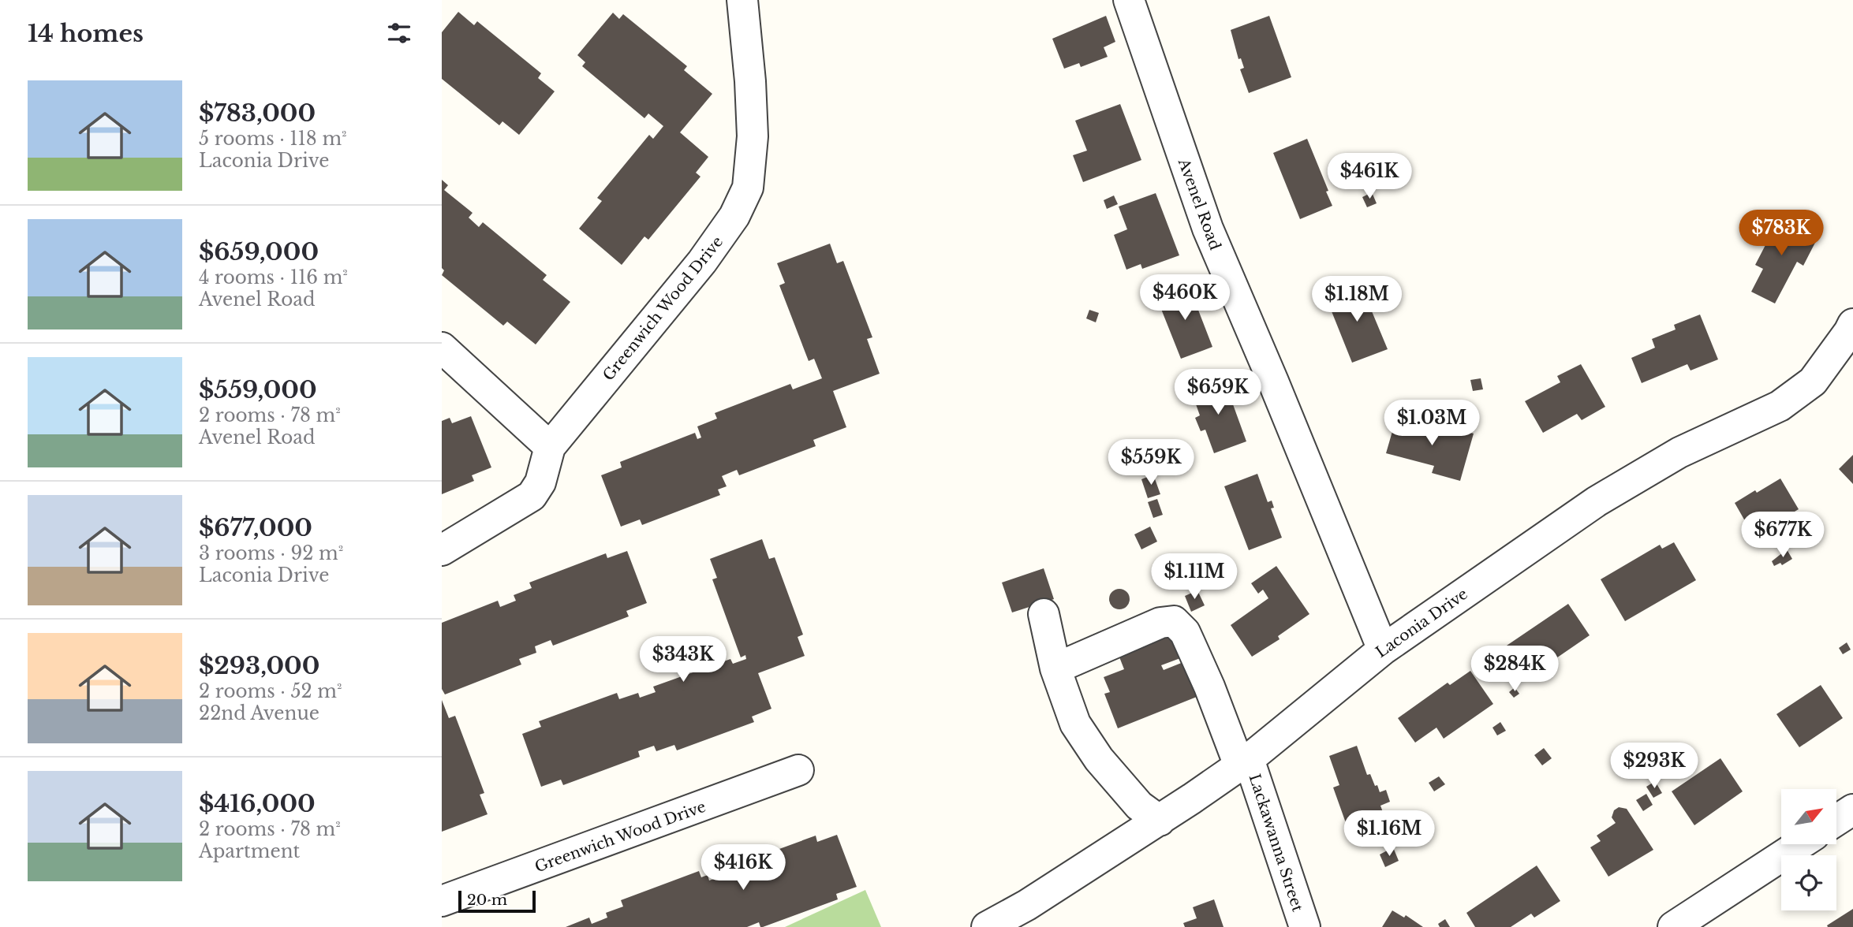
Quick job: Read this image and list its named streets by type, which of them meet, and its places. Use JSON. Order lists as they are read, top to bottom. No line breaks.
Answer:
{"streets":{"street":["Avenel Road","Greenwich Wood Drive","Laconia Drive","Lackawanna Street"]},"crossings":[["Avenel Road","Laconia Drive"],["Laconia Drive","Lackawanna Street"]],"scale_bar":"20 m","north":"top right","page":{"heading":"14 homes","list":[{"name":"$783,000","note":"5 rooms · 118 m² · Laconia Drive"},{"name":"$659,000","note":"4 rooms · 116 m² · Avenel Road"},{"name":"$559,000","note":"2 rooms · 78 m² · Avenel Road"},{"name":"$677,000","note":"3 rooms · 92 m² · Laconia Drive"},{"name":"$293,000","note":"2 rooms · 52 m² · 22nd Avenue"},{"name":"$416,000","note":"2 rooms · 78 m² · Apartment"}],"price":["$461K","$783K","$460K","$1.18M","$659K","$1.03M","$559K","$677K","$1.11M","$343K","$284K","$293K","$1.16M","$416K"],"scale":"20 m"}}
